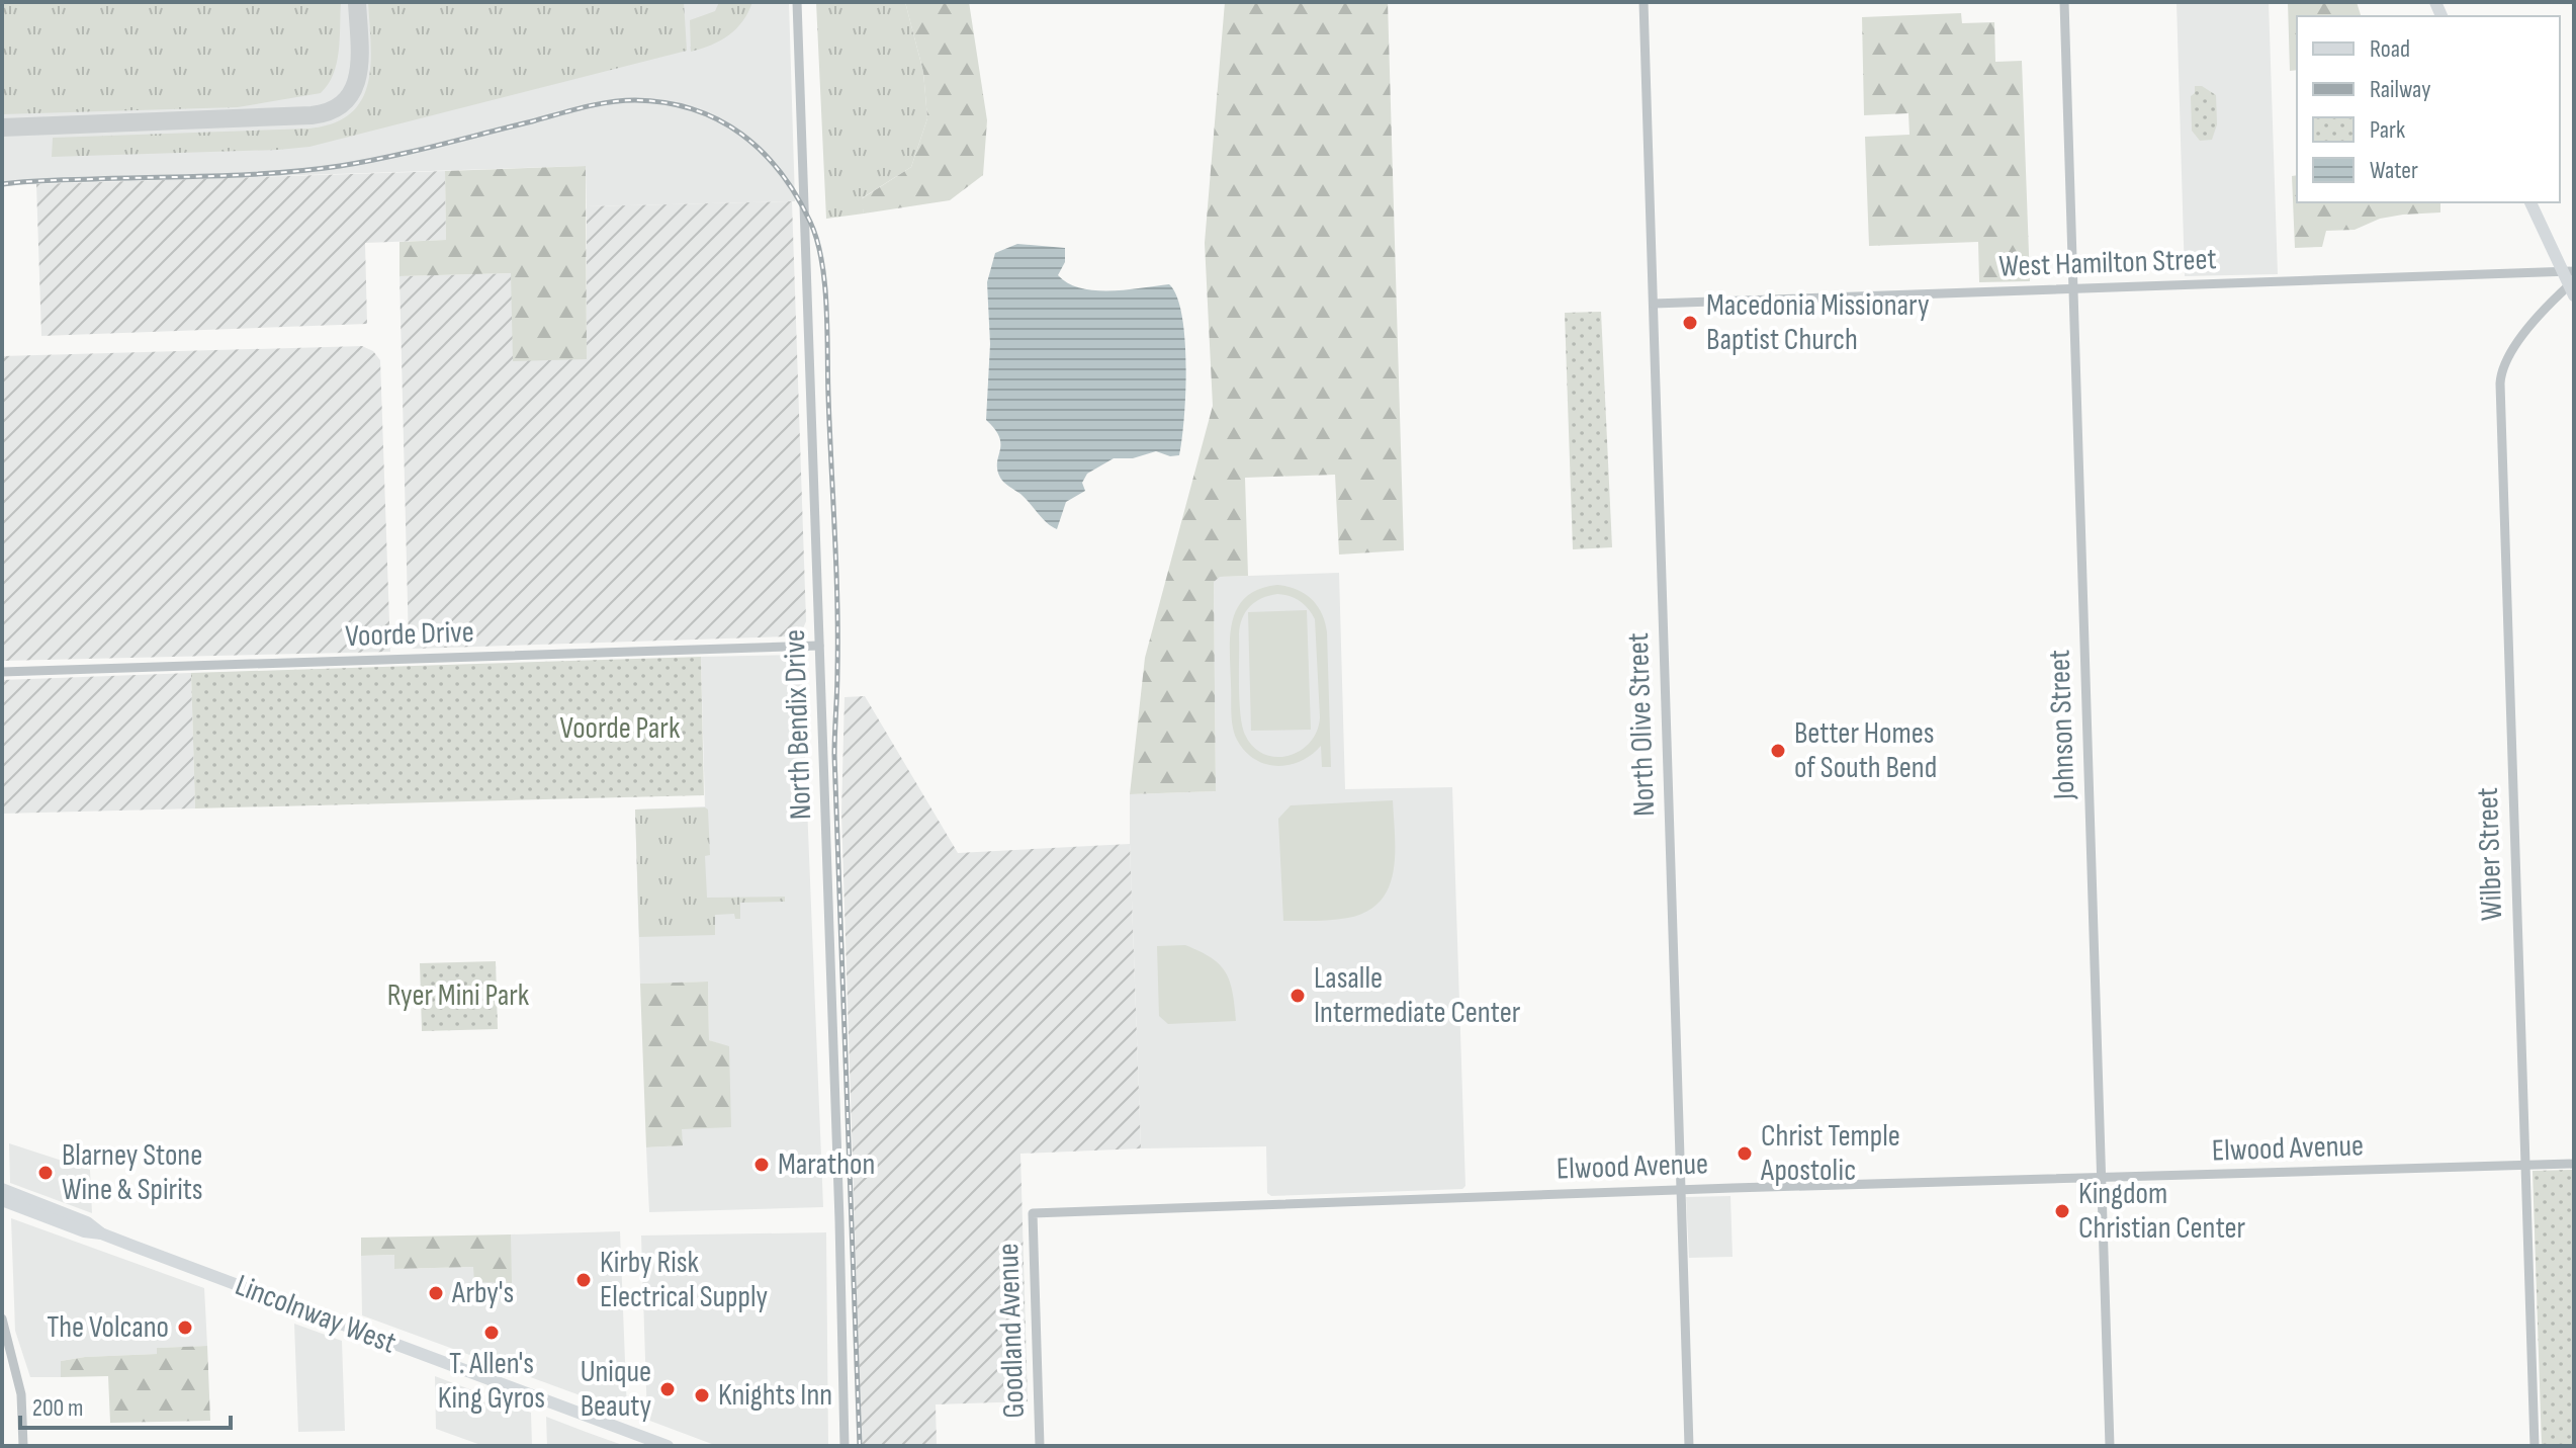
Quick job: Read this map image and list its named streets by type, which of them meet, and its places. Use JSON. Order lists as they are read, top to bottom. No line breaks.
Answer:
{"streets":{"main road":["Lincolnway West"],"street":["West Hamilton Street","Voorde Drive","North Bendix Drive","North Olive Street","Johnson Street","Wilber Street","Elwood Avenue","Goodland Avenue"]},"crossings":[["West Hamilton Street","North Olive Street"],["West Hamilton Street","Johnson Street"],["Voorde Drive","North Bendix Drive"],["North Olive Street","Elwood Avenue"],["Johnson Street","Elwood Avenue"],["Wilber Street","Elwood Avenue"],["Elwood Avenue","Goodland Avenue"]],"parks":["Voorde Park","Ryer Mini Park"],"places":["Macedonia Missionary Baptist Church","Better Homes of South Bend","Lasalle Intermediate Center","Christ Temple Apostolic","Marathon","Blarney Stone Wine & Spirits","Kingdom Christian Center","Kirby Risk Electrical Supply","Arby's","The Volcano","T. Allen's King Gyros","Unique Beauty","Knights Inn"],"legend":["Road","Railway","Park","Water"],"scale_bar":"200 m"}
